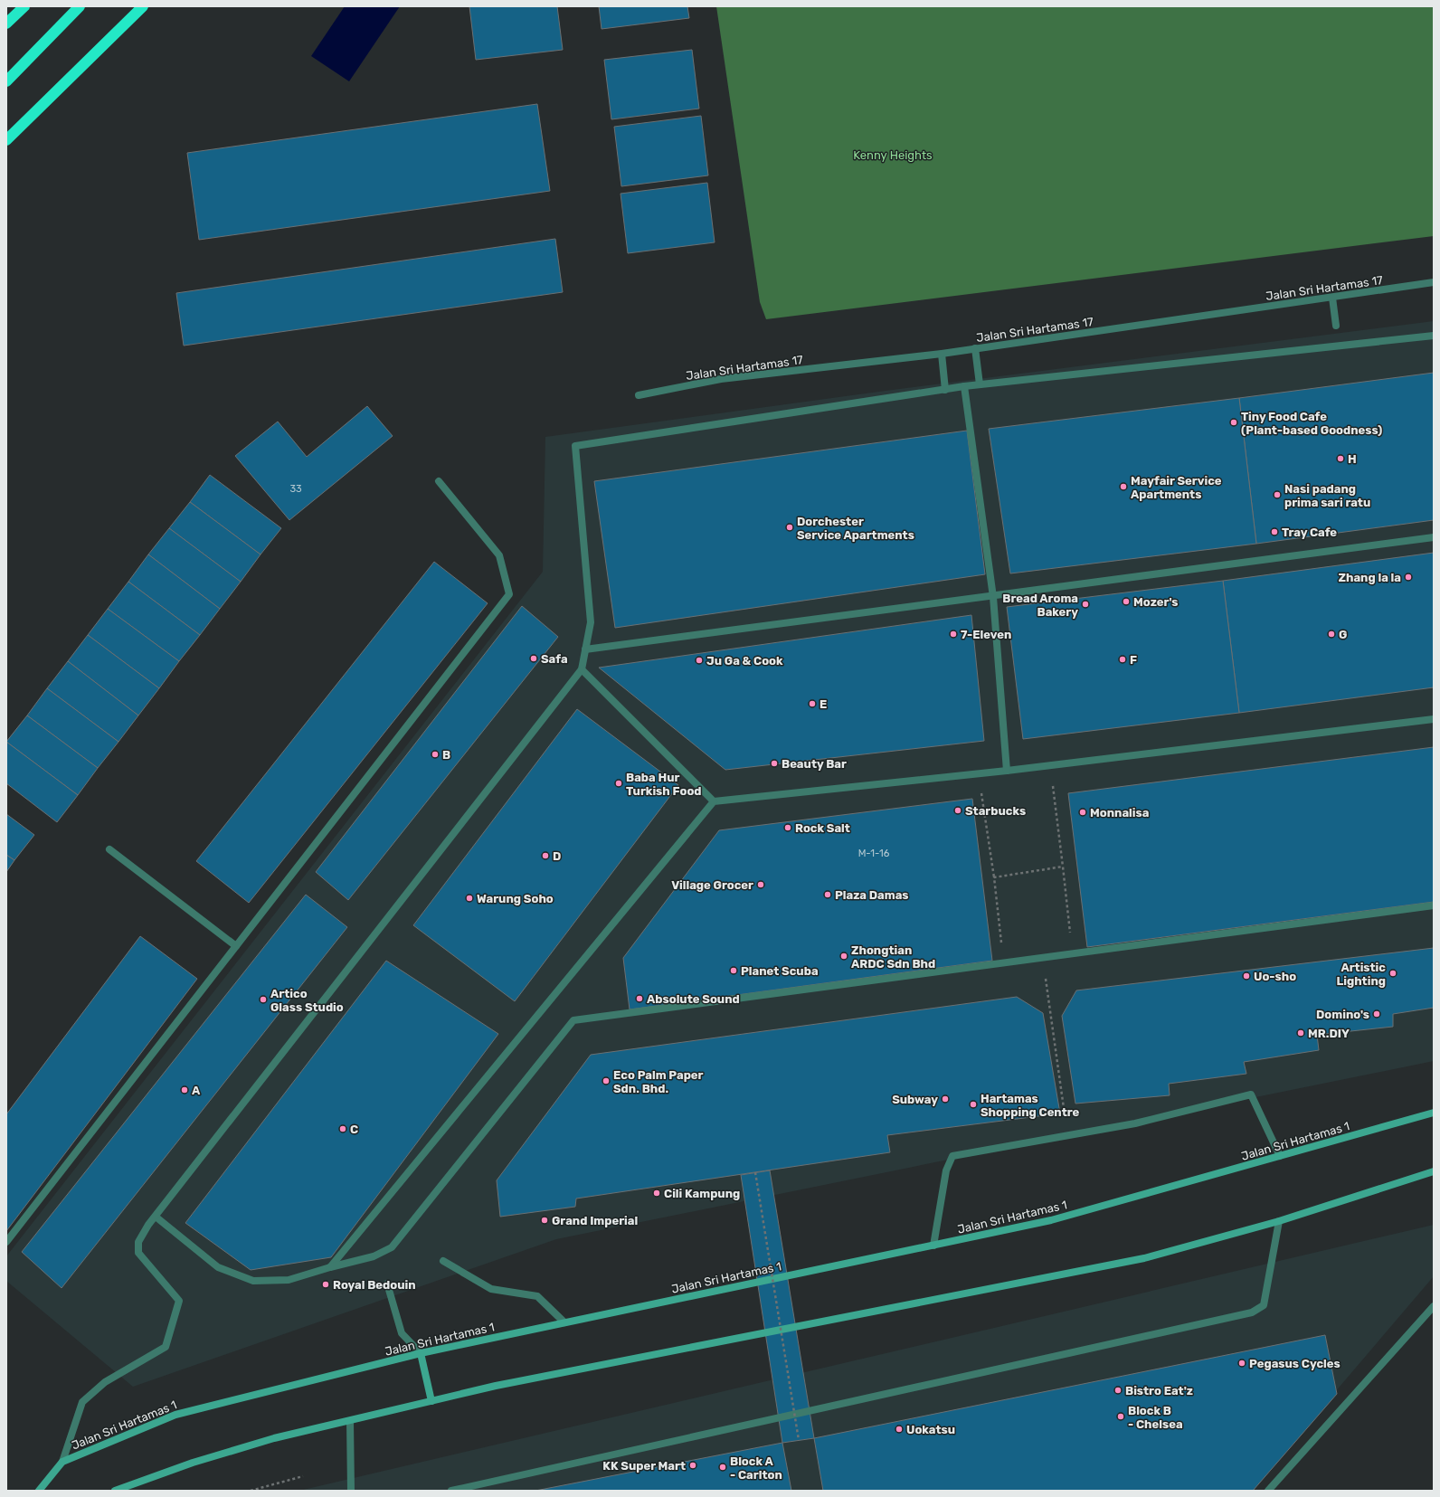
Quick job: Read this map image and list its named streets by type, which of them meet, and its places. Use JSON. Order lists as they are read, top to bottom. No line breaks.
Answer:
{"streets":{"street":["Jalan Sri Hartamas 17","Jalan Sri Hartamas 1"]},"parks":["Kenny Heights"],"places":["Tiny Food Cafe (Plant-based Goodness)","H","Mayfair Service Apartments","Nasi padang prima sari ratu","Dorchester Service Apartments","Tray Cafe","Zhang la la","Mozer's","Bread Aroma Bakery","7-Eleven","G","Safa","F","Ju Ga & Cook","E","B","Beauty Bar","Baba Hur Turkish Food","Starbucks","Monnalisa","Rock Salt","D","Village Grocer","Plaza Damas","Warung Soho","Zhongtian ARDC Sdn Bhd","Planet Scuba","Artistic Lighting","Uo-sho","Absolute Sound","Artico Glass Studio","Domino's","MR.DIY","Eco Palm Paper Sdn. Bhd.","A","Subway","Hartamas Shopping Centre","C","Cili Kampung","Grand Imperial","Royal Bedouin","Pegasus Cycles","Bistro Eat'z","Block B - Chelsea","Uokatsu","KK Super Mart","Block A - Carlton"],"house_numbers":["33","M-1-16"]}
